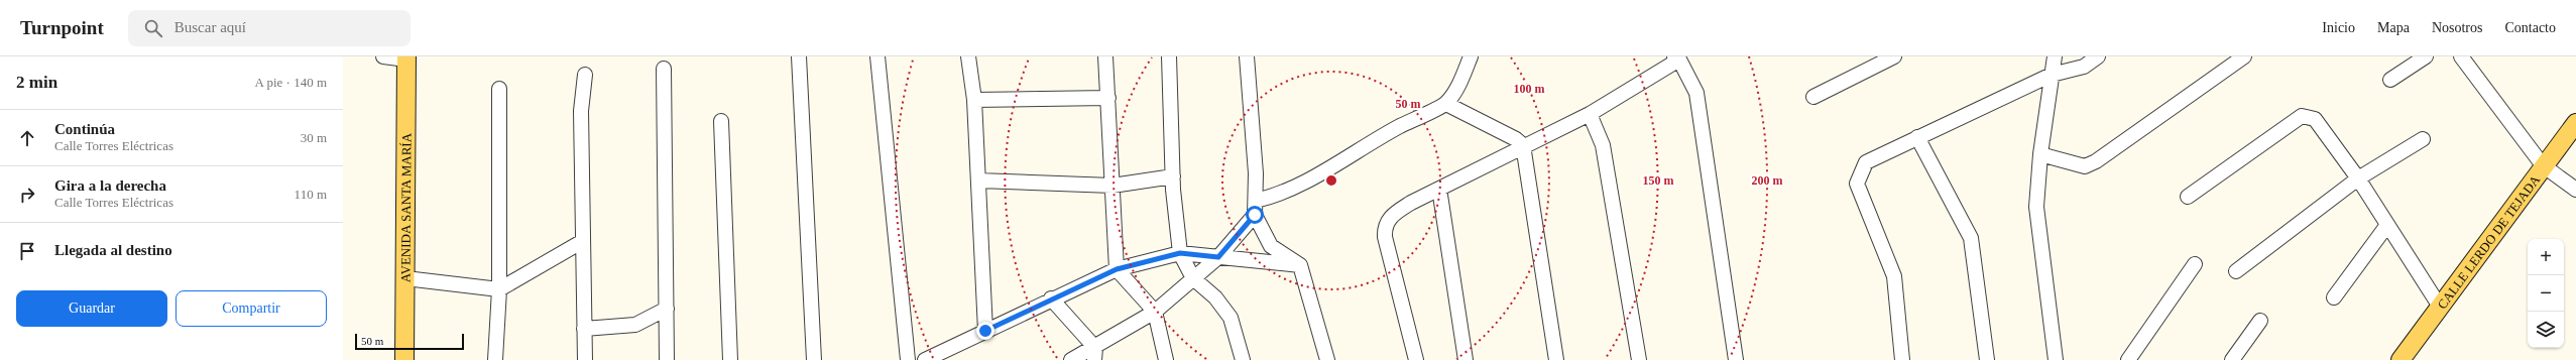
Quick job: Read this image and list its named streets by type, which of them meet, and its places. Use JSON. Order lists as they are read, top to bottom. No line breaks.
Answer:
{"streets":{"main road":["AVENIDA SANTA MARÍA","CALLE LERDO DE TEJADA"]},"scale_bar":"50 m","page":{"header":"Turnpoint","search":"Buscar aquí","nav":["Inicio","Mapa","Nosotros","Contacto"],"heading":["2 min","A pie · 140 m"],"list":[["Continúa","Calle Torres Eléctricas","30 m"],["Gira a la derecha","Calle Torres Eléctricas","110 m"],"Llegada al destino"],"map_buttons":["+","−"],"buttons":["Guardar","Compartir"],"scale":"50 m"},"rings":["100 m","50 m","150 m","200 m"]}
